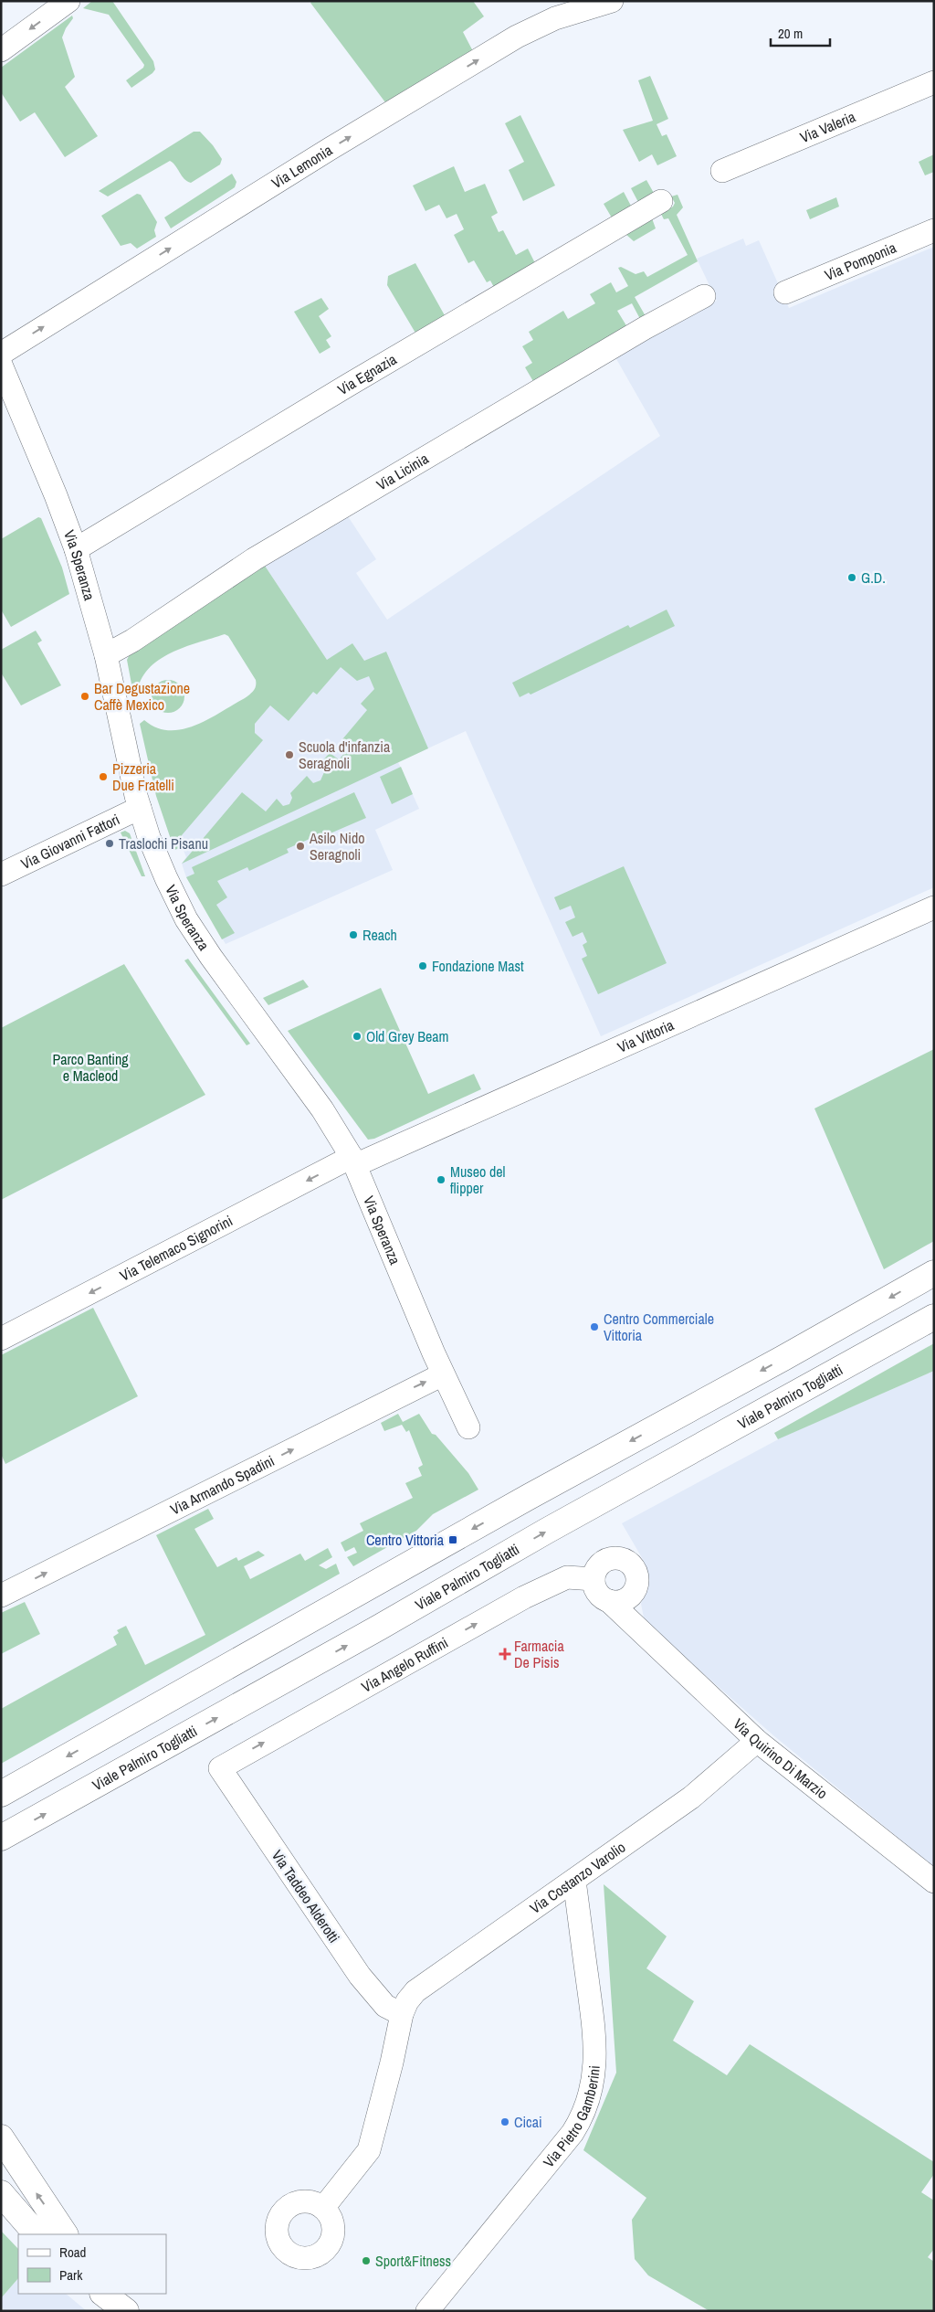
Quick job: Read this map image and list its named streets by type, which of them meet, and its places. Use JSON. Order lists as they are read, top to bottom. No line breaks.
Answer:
{"streets":{"main road":["Viale Palmiro Togliatti"],"street":["Via Valeria","Via Lemonia","Via Pomponia","Via Egnazia","Via Licinia","Via Speranza","Via Giovanni Fattori","Via Vittoria","Via Telemaco Signorini","Via Armando Spadini","Via Angelo Ruffini","Via Quirino Di Marzio","Via Costanzo Varolio","Via Taddeo Alderotti","Via Pietro Gamberini"]},"crossings":[["Via Egnazia","Via Speranza"],["Via Licinia","Via Speranza"],["Via Speranza","Via Giovanni Fattori"],["Via Speranza","Via Vittoria"],["Via Speranza","Via Telemaco Signorini"],["Via Speranza","Via Armando Spadini"],["Via Vittoria","Via Telemaco Signorini"],["Via Angelo Ruffini","Via Quirino Di Marzio"],["Via Angelo Ruffini","Via Taddeo Alderotti"],["Via Quirino Di Marzio","Via Costanzo Varolio"],["Via Costanzo Varolio","Via Taddeo Alderotti"],["Via Costanzo Varolio","Via Pietro Gamberini"]],"one_way":["Via Lemonia","Via Telemaco Signorini","Via Armando Spadini","Via Angelo Ruffini"],"parks":["Parco Banting e Macleod"],"places":{"other":["G.D.","Bar Degustazione Caffè Mexico","Scuola d'infanzia Seragnoli","Pizzeria Due Fratelli","Traslochi Pisanu","Asilo Nido Seragnoli","Reach","Fondazione Mast","Old Grey Beam","Museo del flipper","Centro Commerciale Vittoria","Cicai","Sport&Fitness"],"transit":["Centro Vittoria"],"health":["Farmacia De Pisis"]},"legend":["Road","Park"],"scale_bar":"20 m"}
